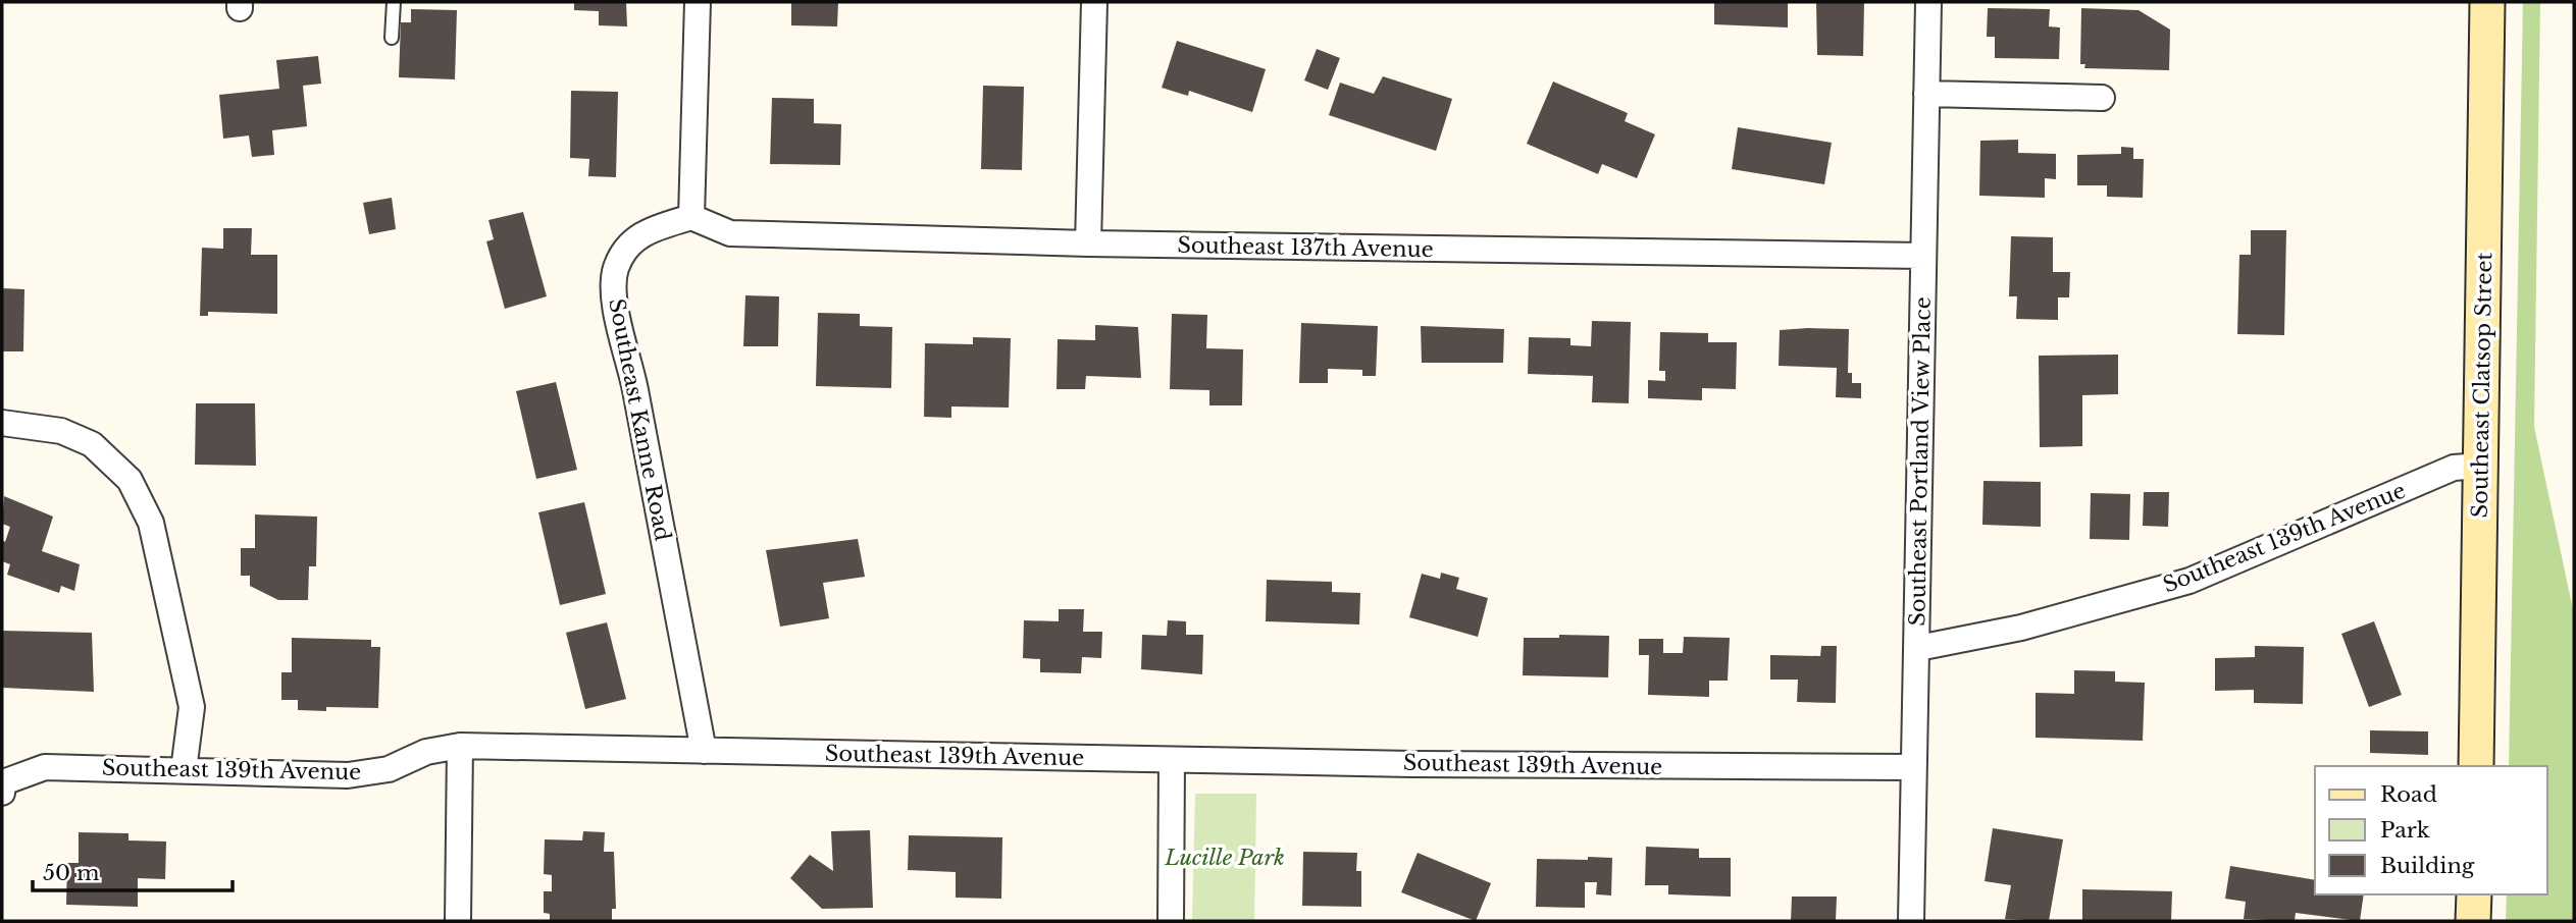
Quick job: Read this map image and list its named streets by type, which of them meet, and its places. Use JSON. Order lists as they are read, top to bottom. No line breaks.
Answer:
{"streets":{"street":["Southeast 137th Avenue","Southeast Clatsop Street","Southeast Kanne Road","Southeast Portland View Place","Southeast 139th Avenue"]},"crossings":[["Southeast 137th Avenue","Southeast Kanne Road"],["Southeast 137th Avenue","Southeast Portland View Place"],["Southeast Clatsop Street","Southeast 139th Avenue"],["Southeast Kanne Road","Southeast 139th Avenue"],["Southeast Portland View Place","Southeast 139th Avenue"]],"parks":["Lucille Park"],"legend":["Road","Park","Building"],"scale_bar":"50 m"}
